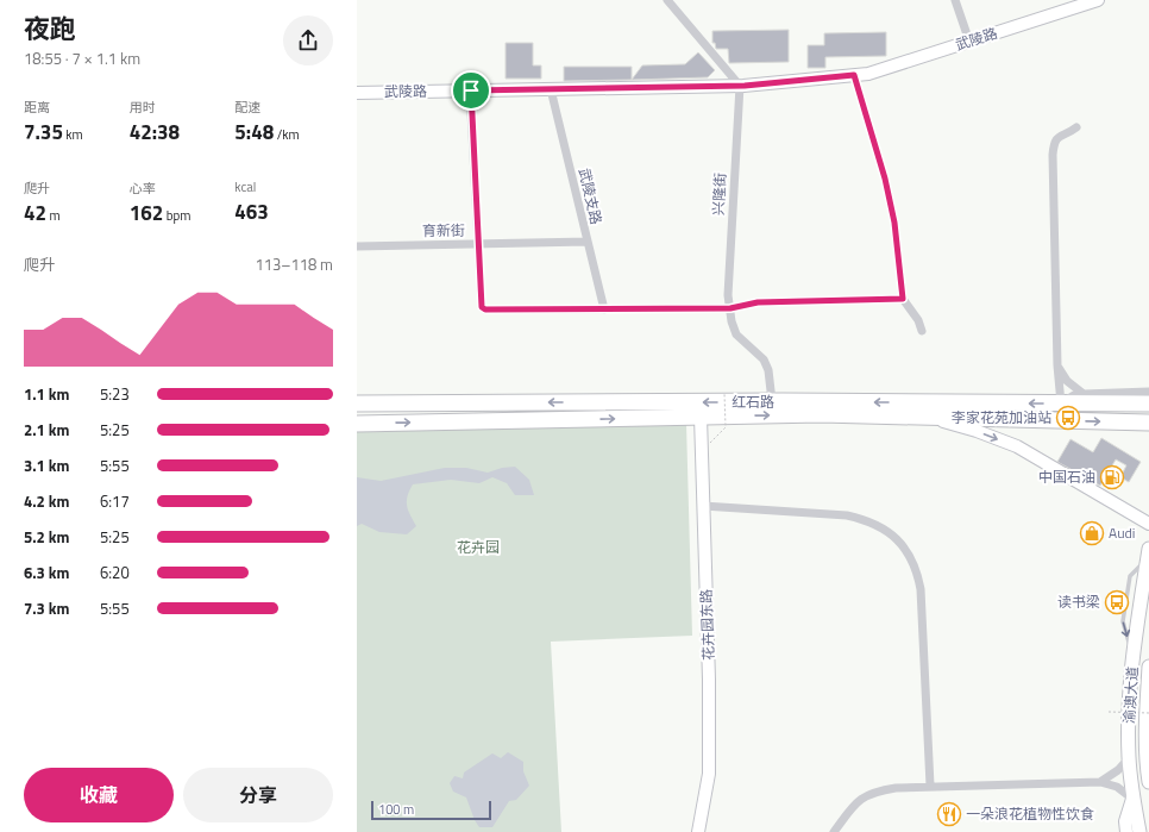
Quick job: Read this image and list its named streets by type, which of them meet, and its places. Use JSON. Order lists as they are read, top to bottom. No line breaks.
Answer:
{"streets":{"highway":["红石路"],"main road":["渝澳大道"],"street":["武陵路","兴隆街","武陵支路","育新街","花卉园东路"]},"crossings":[["武陵路","兴隆街"],["武陵路","武陵支路"],["兴隆街","红石路"],["武陵支路","育新街"],["红石路","花卉园东路"]],"parks":["花卉园"],"places":{"bus stop":["李家花苑加油站","读书梁"],"fuel station":["中国石油"],"shop":["Audi"],"restaurant":["一朵浪花植物性饮食"]},"scale_bar":"100 m","page":{"heading":["夜跑","18:55 · 7 × 1.1 km"],"stats":[["距离","7.35 km"],["用时","42:38"],["配速","5:48 /km"],["爬升","42 m"],["心率","162 bpm"],["kcal","463"]],"chart":["爬升","113–118 m"],"list":[{"name":"1.1 km","note":"5:23"},{"name":"2.1 km","note":"5:25"},{"name":"3.1 km","note":"5:55"},{"name":"4.2 km","note":"6:17"},{"name":"5.2 km","note":"5:25"},{"name":"6.3 km","note":"6:20"},{"name":"7.3 km","note":"5:55"}],"buttons":["收藏","分享"],"scale":"100 m"}}
